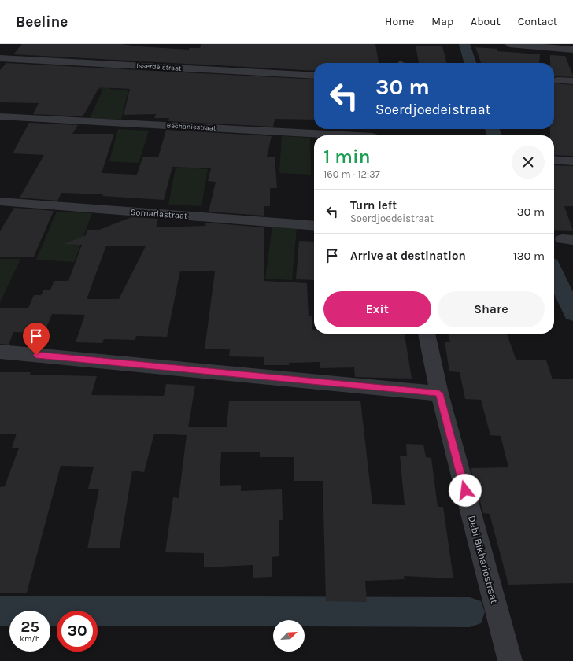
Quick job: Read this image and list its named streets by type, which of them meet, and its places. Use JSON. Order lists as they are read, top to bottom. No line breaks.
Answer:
{"streets":{"street":["Isserdeistraat","Bechaniestraat","Somariastraat","Debi Bikhariestraat"]},"north":"top right","page":{"header":"Beeline","nav":["Home","Map","About","Contact"],"turn":["30 m","Soerdjoedeistraat"],"heading":["1 min","160 m · 12:37"],"list":[{"name":"Turn left","note":"Soerdjoedeistraat","value":"30 m"},{"name":"Arrive at destination","value":"130 m"}],"buttons":["Exit","Share"],"speed":"25 km/h","limit":"30"}}
